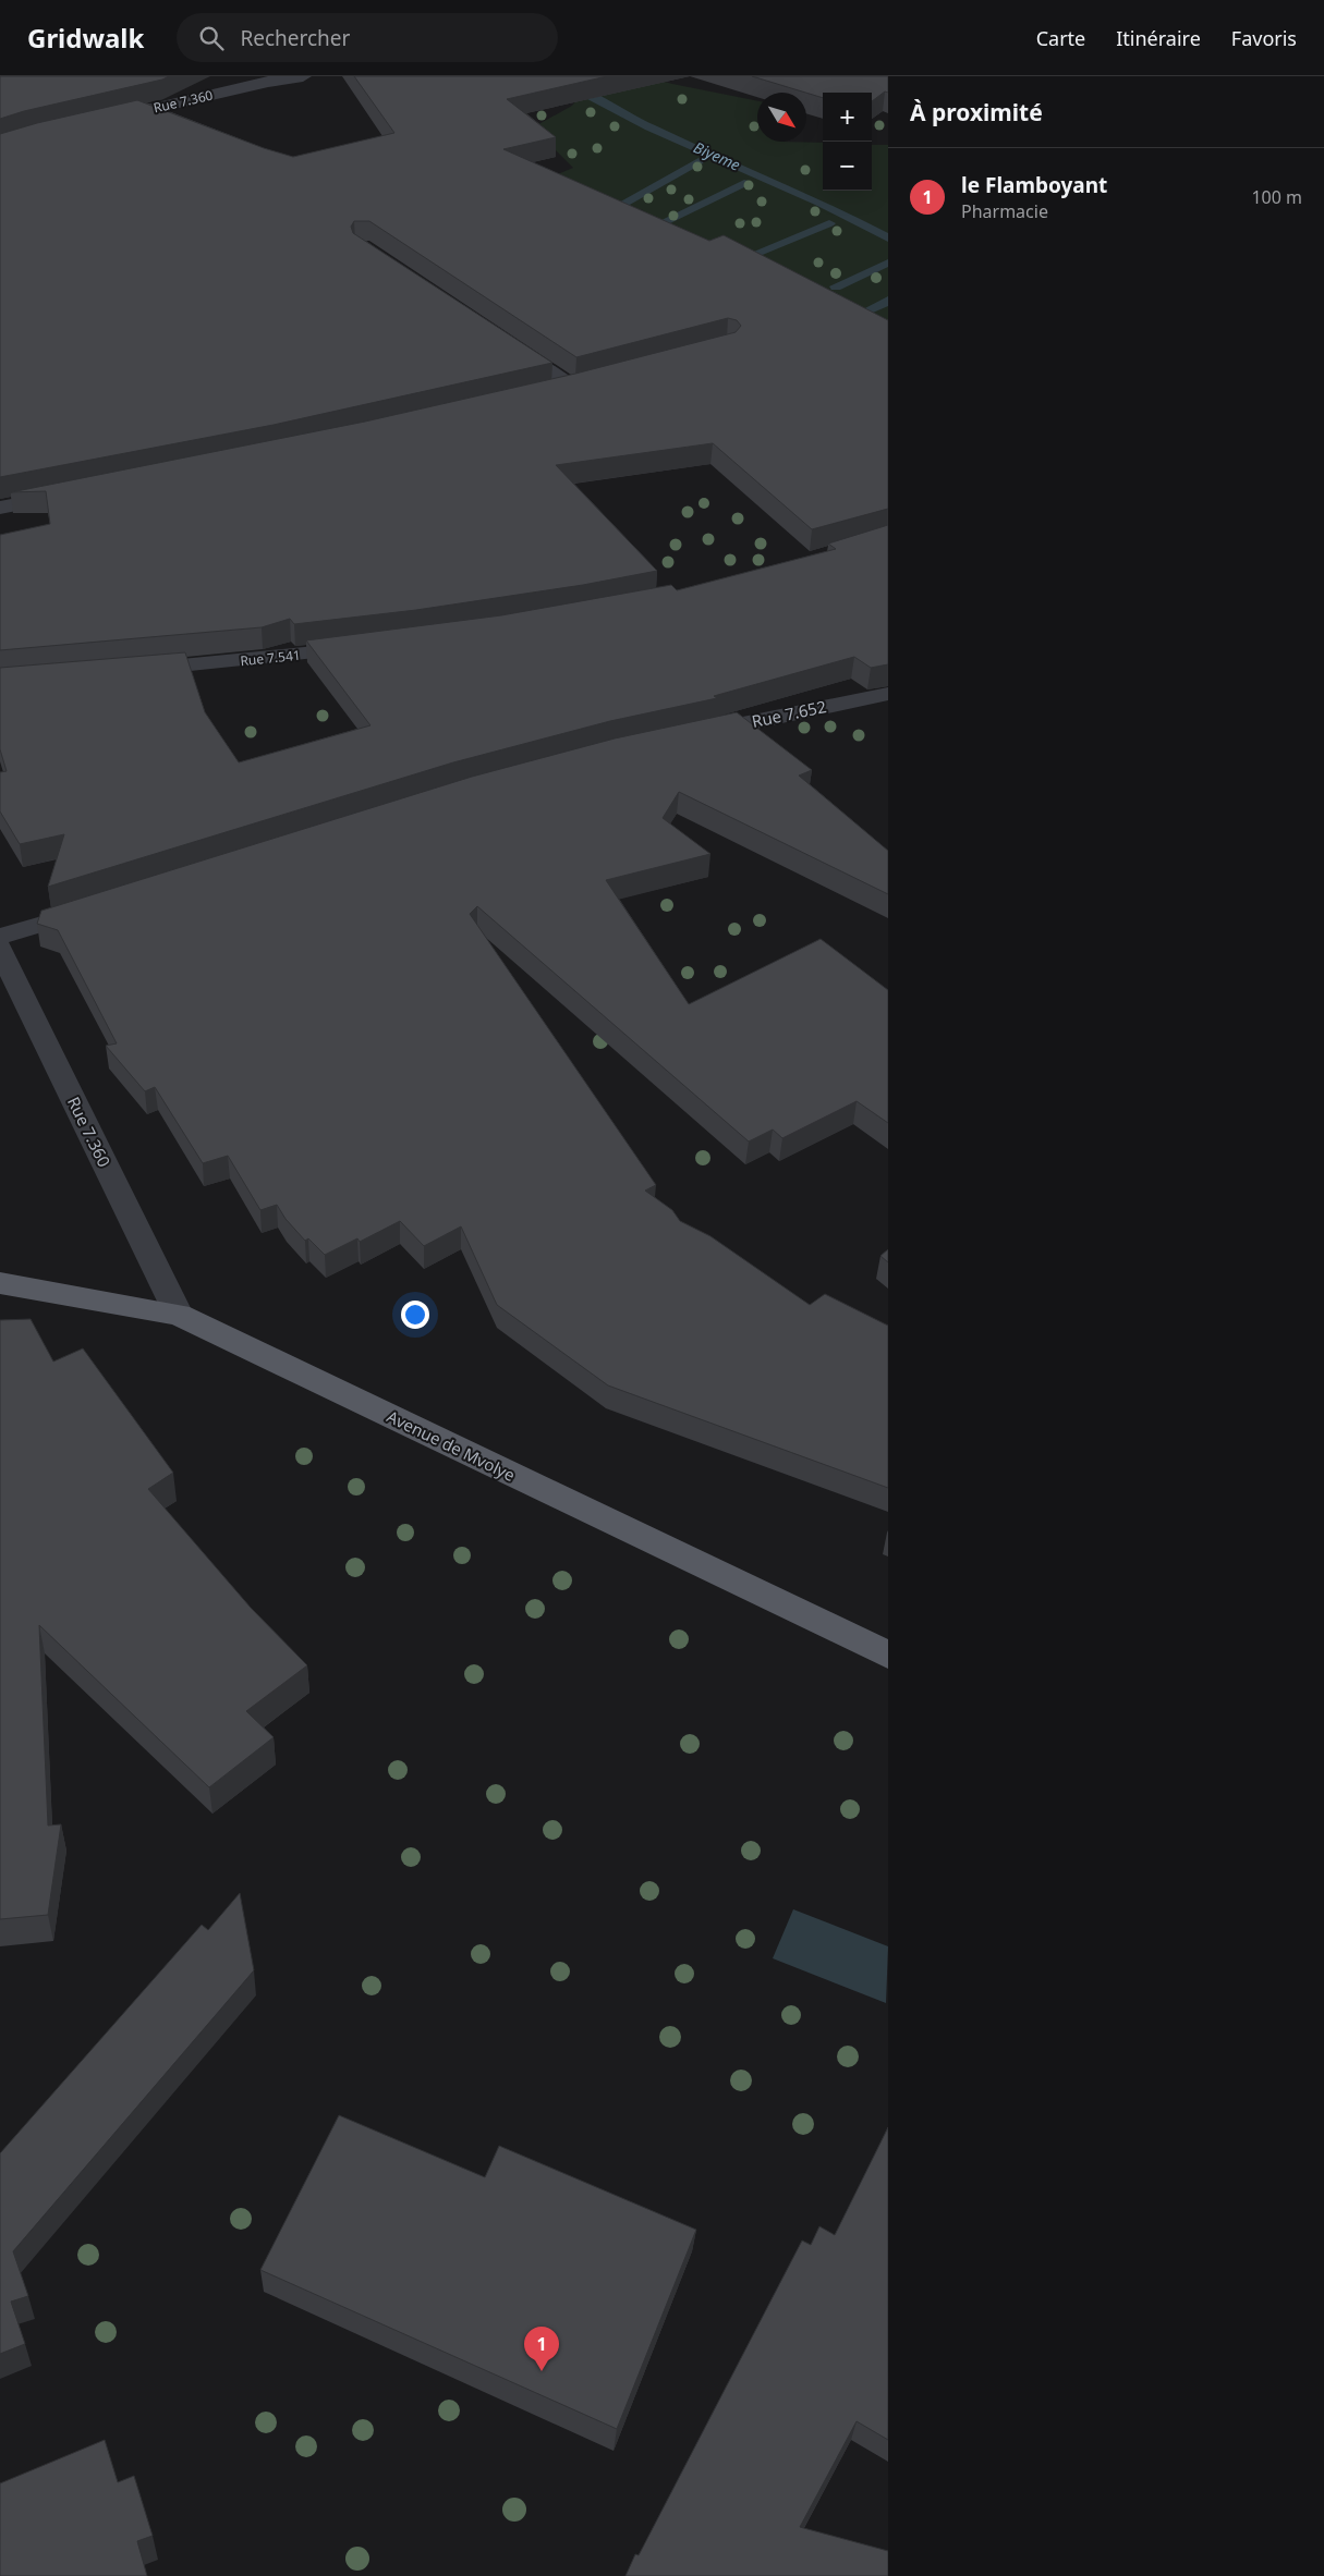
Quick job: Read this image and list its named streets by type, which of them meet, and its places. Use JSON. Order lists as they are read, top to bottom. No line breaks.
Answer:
{"streets":{"main road":["Avenue de Mvolye"],"street":["Rue 7.360","Rue 7.541","Rue 7.652"]},"crossings":[["Rue 7.360","Avenue de Mvolye"]],"water":["Biyeme"],"north":"bottom right","page":{"header":"Gridwalk","search":"Rechercher","nav":["Carte","Itinéraire","Favoris"],"heading":"À proximité","map_buttons":["+","−"],"list":[{"mark":"1","name":"le Flamboyant","note":"Pharmacie","value":"100 m"}],"pins":"1"}}
